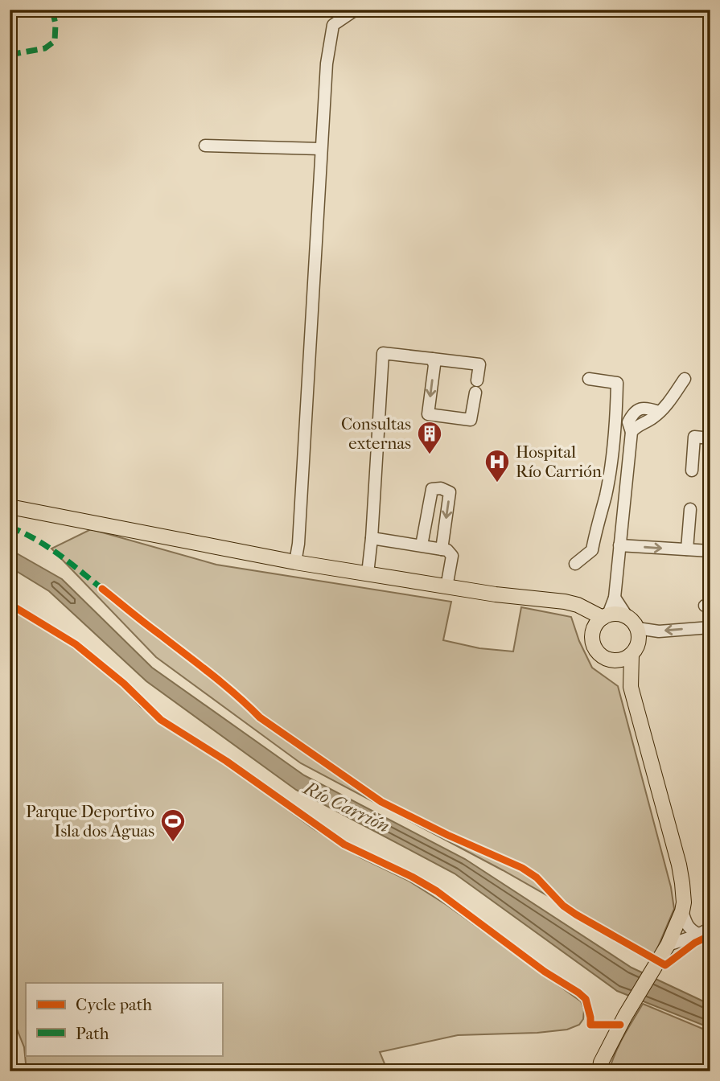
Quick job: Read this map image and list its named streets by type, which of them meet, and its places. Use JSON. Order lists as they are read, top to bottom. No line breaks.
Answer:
{"water":["Río Carrión"],"places":{"building":["Consultas externas"],"hospital":["Hospital Río Carrión"],"sports":["Parque Deportivo Isla dos Aguas"]},"legend":["Cycle path","Path"]}
